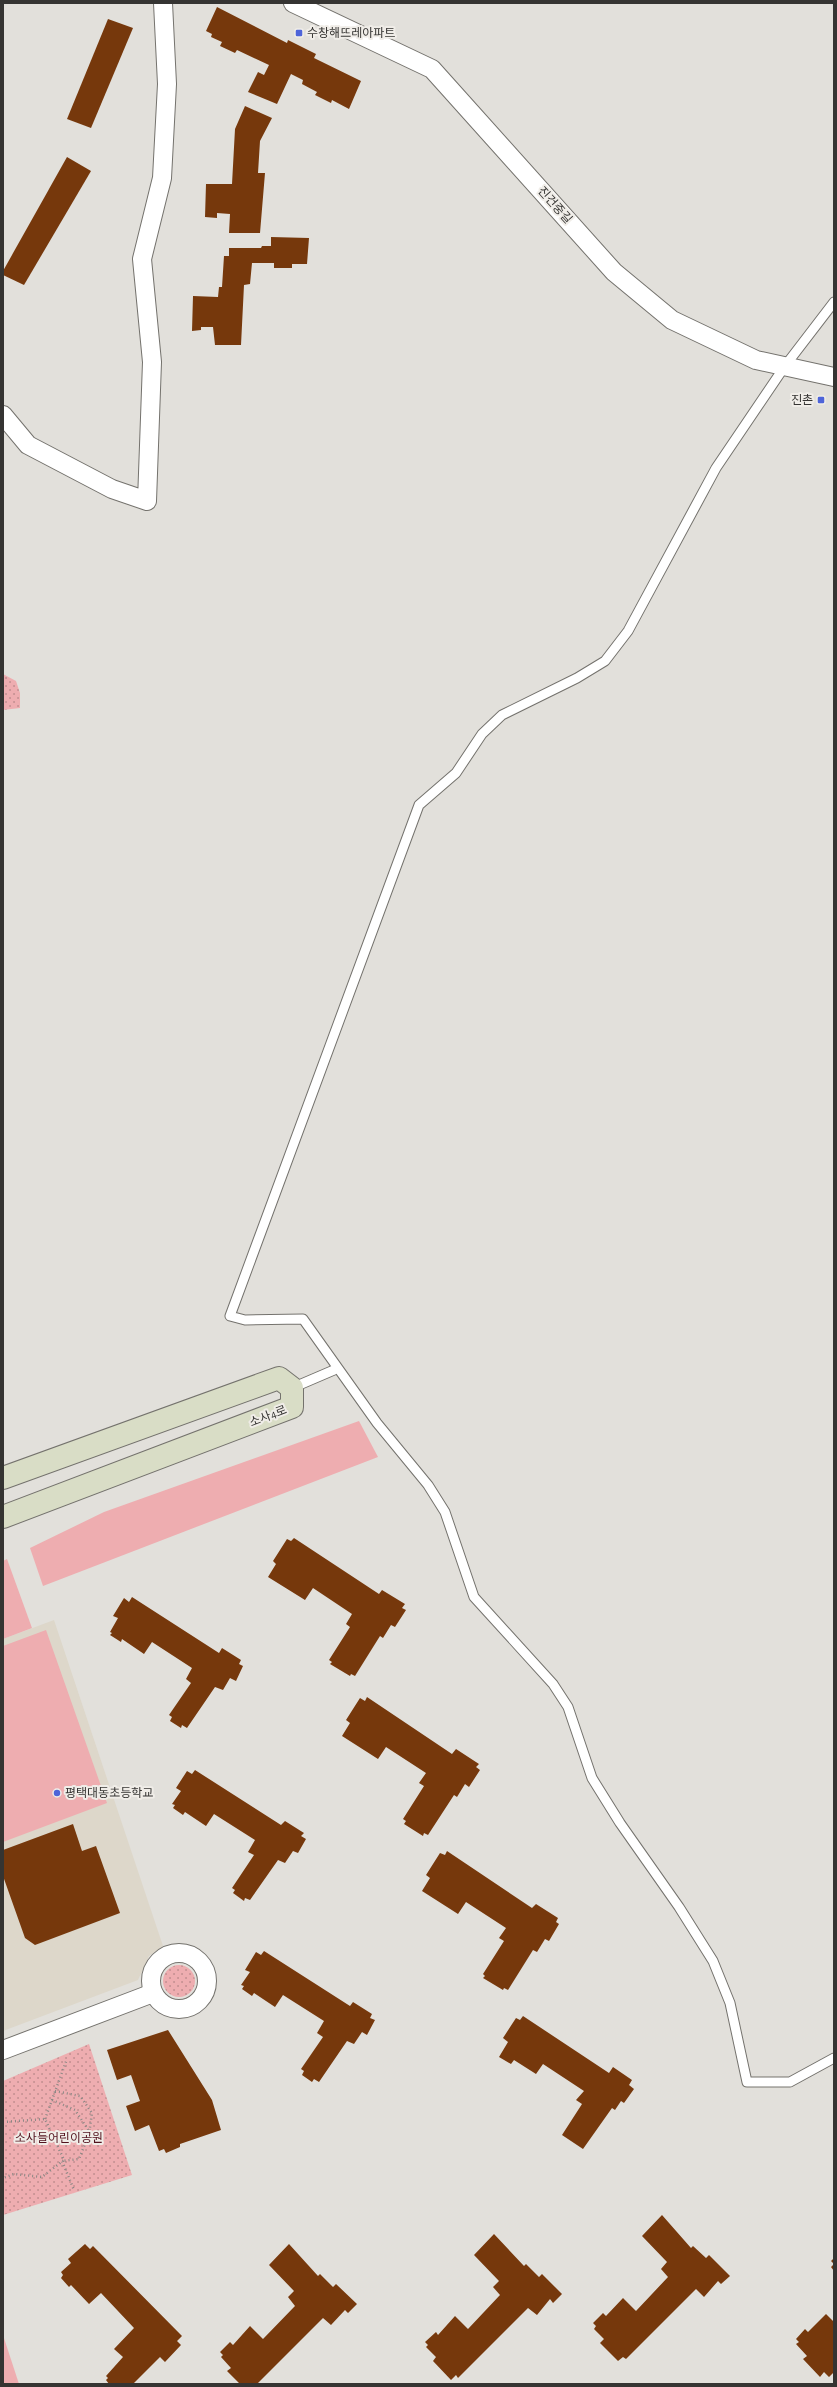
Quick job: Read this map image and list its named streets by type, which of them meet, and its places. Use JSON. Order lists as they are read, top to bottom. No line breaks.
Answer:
{"streets":{"main road":["소사4로"],"street":["진건중길"]},"parks":["소사들어린이공원"],"places":{"transit":["수창해뜨레아파트","진촌"],"other":["평택대동초등학교"]}}
